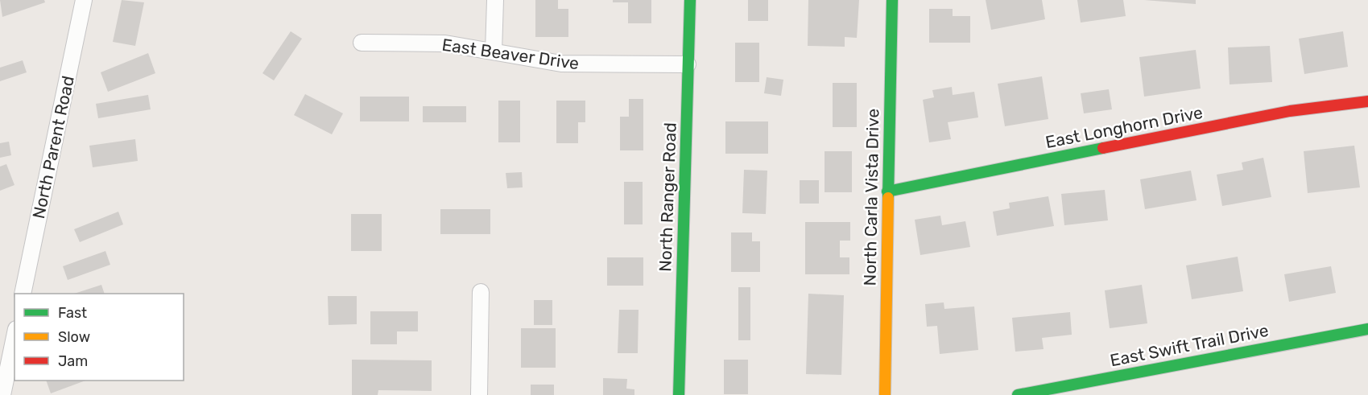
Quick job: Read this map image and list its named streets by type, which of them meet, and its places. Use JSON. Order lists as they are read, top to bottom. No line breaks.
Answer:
{"streets":{"street":["East Beaver Drive","East Longhorn Drive","North Parent Road","North Ranger Road","North Carla Vista Drive","East Swift Trail Drive"]},"crossings":[["East Beaver Drive","North Ranger Road"],["East Longhorn Drive","North Carla Vista Drive"]],"legend":["Fast","Slow","Jam"]}
